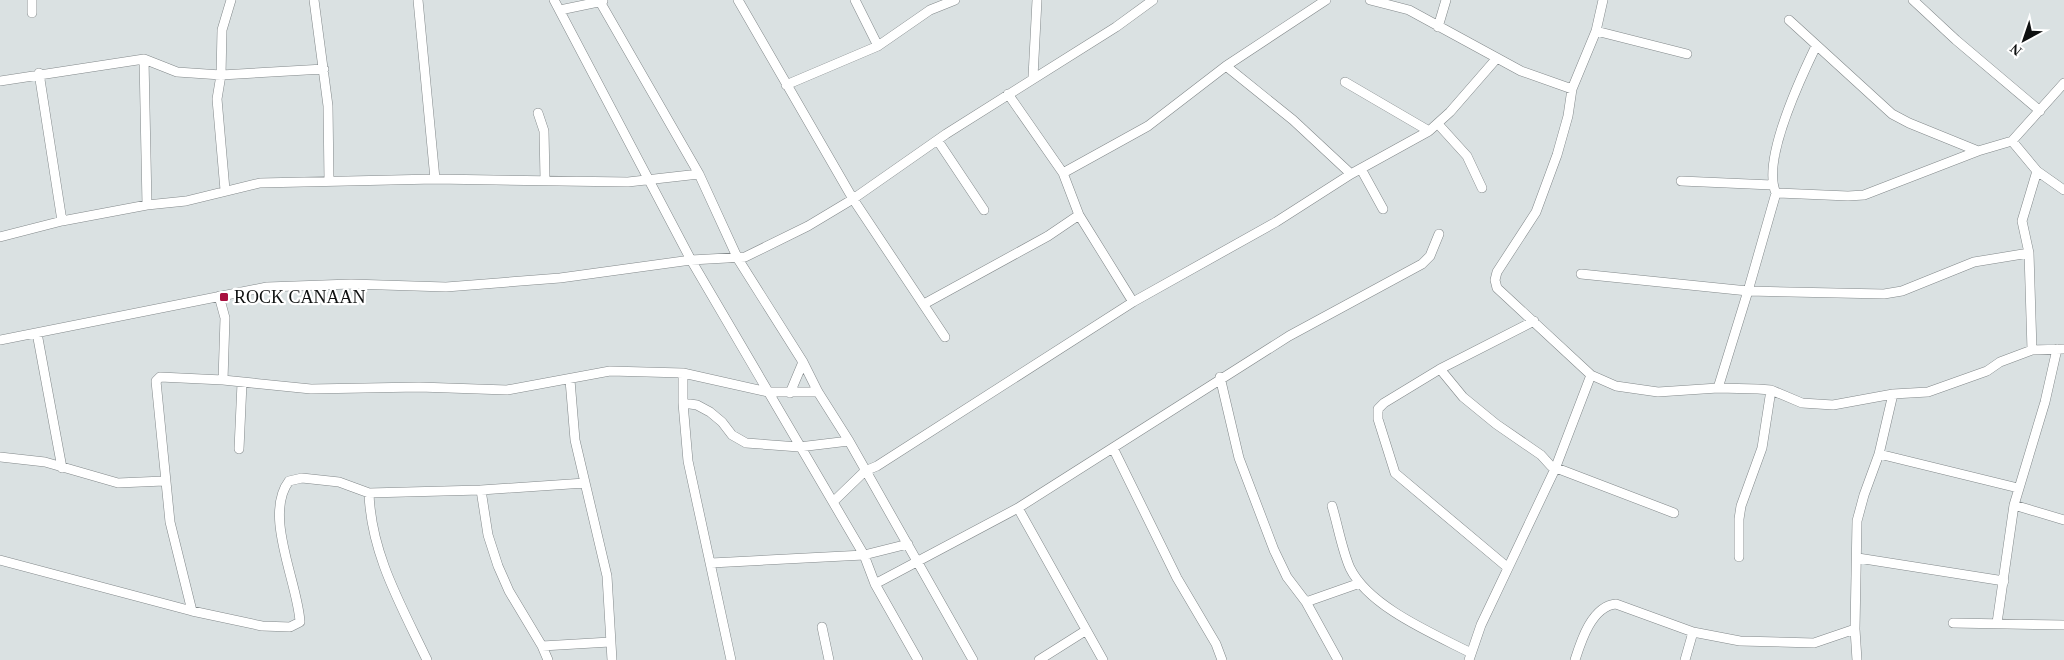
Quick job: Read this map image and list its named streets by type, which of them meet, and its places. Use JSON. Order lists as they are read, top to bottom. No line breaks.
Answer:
{"places":{"transit":["ROCK CANAAN"]},"north":"bottom left"}
